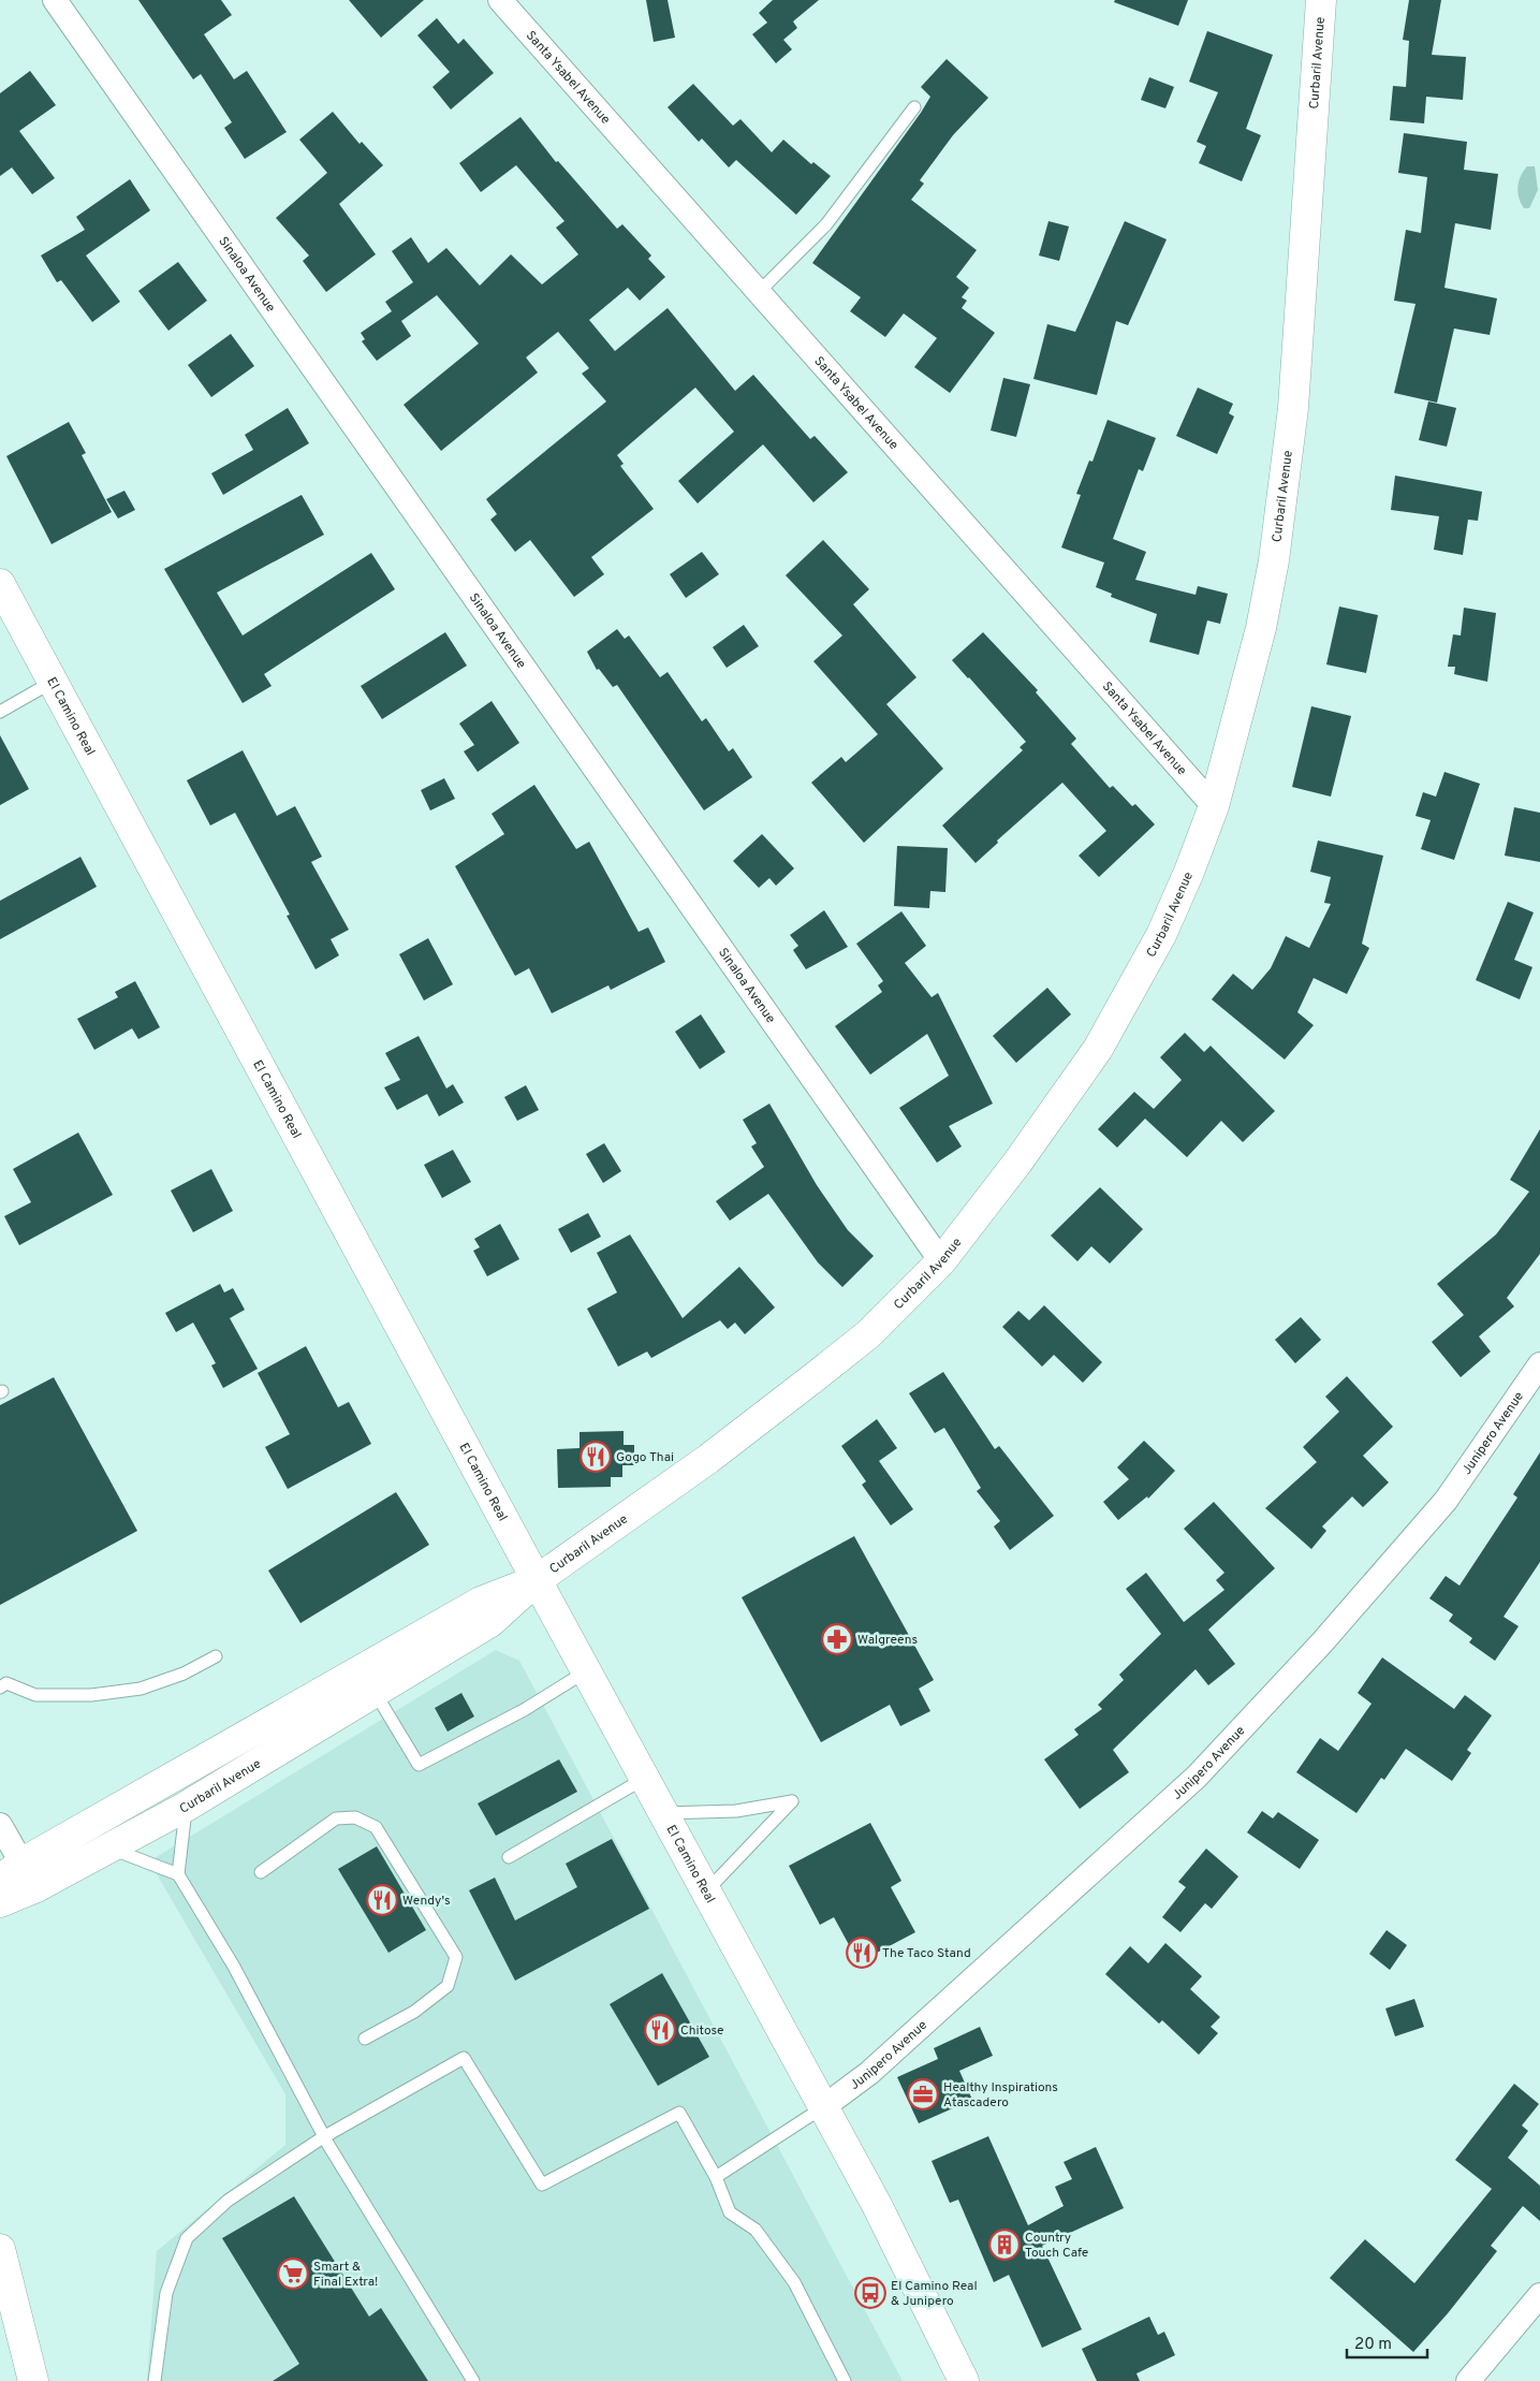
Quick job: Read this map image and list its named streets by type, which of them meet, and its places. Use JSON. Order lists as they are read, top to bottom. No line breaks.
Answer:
{"streets":{"main road":["Curbaril Avenue","El Camino Real"],"street":["Santa Ysabel Avenue","Sinaloa Avenue","Junipero Avenue"]},"crossings":[["Curbaril Avenue","Santa Ysabel Avenue"],["Curbaril Avenue","Sinaloa Avenue"],["Curbaril Avenue","El Camino Real"],["El Camino Real","Junipero Avenue"]],"places":{"restaurant":["Gogo Thai","Wendy's","The Taco Stand","Chitose"],"pharmacy":["Walgreens"],"office":["Healthy Inspirations Atascadero"],"building":["Country Touch Cafe"],"supermarket":["Smart & Final Extra!"],"bus stop":["El Camino Real & Junipero"]},"scale_bar":"20 m"}
